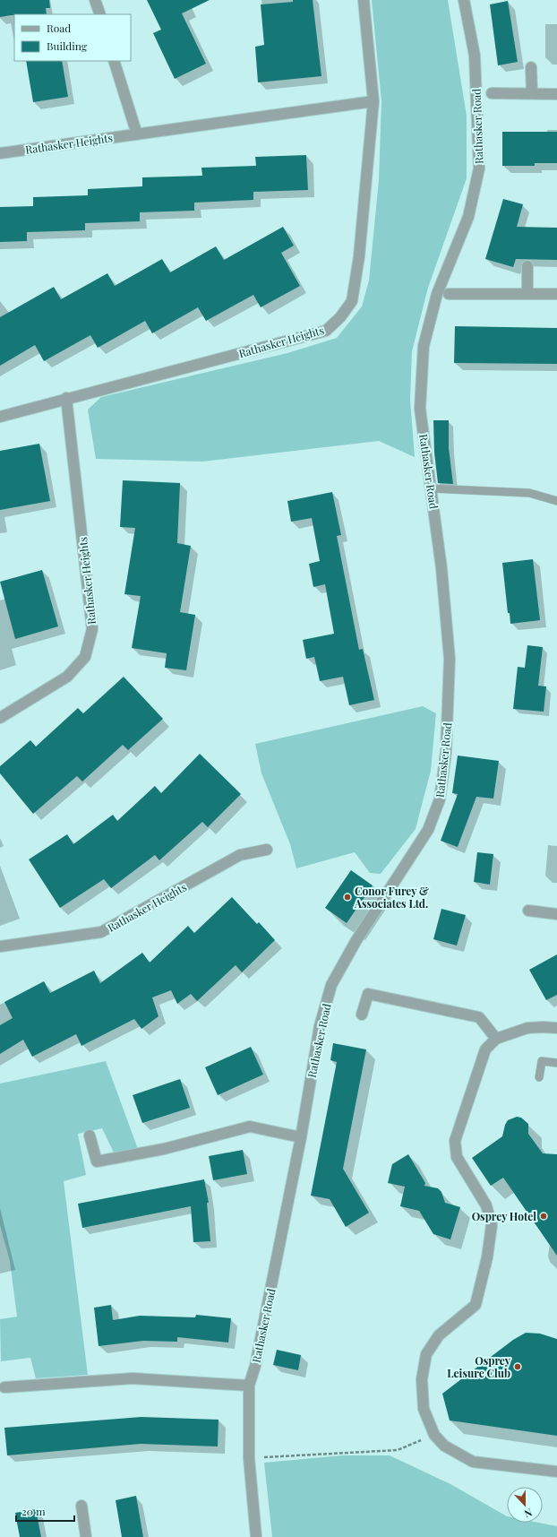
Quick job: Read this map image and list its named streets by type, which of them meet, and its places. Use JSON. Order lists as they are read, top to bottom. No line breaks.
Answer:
{"streets":{"street":["Rathasker Road","Rathasker Heights"]},"places":["Conor Furey & Associates Ltd.","Osprey Hotel","Osprey Leisure Club"],"legend":["Road","Building"],"scale_bar":"20 m","north":"bottom"}
